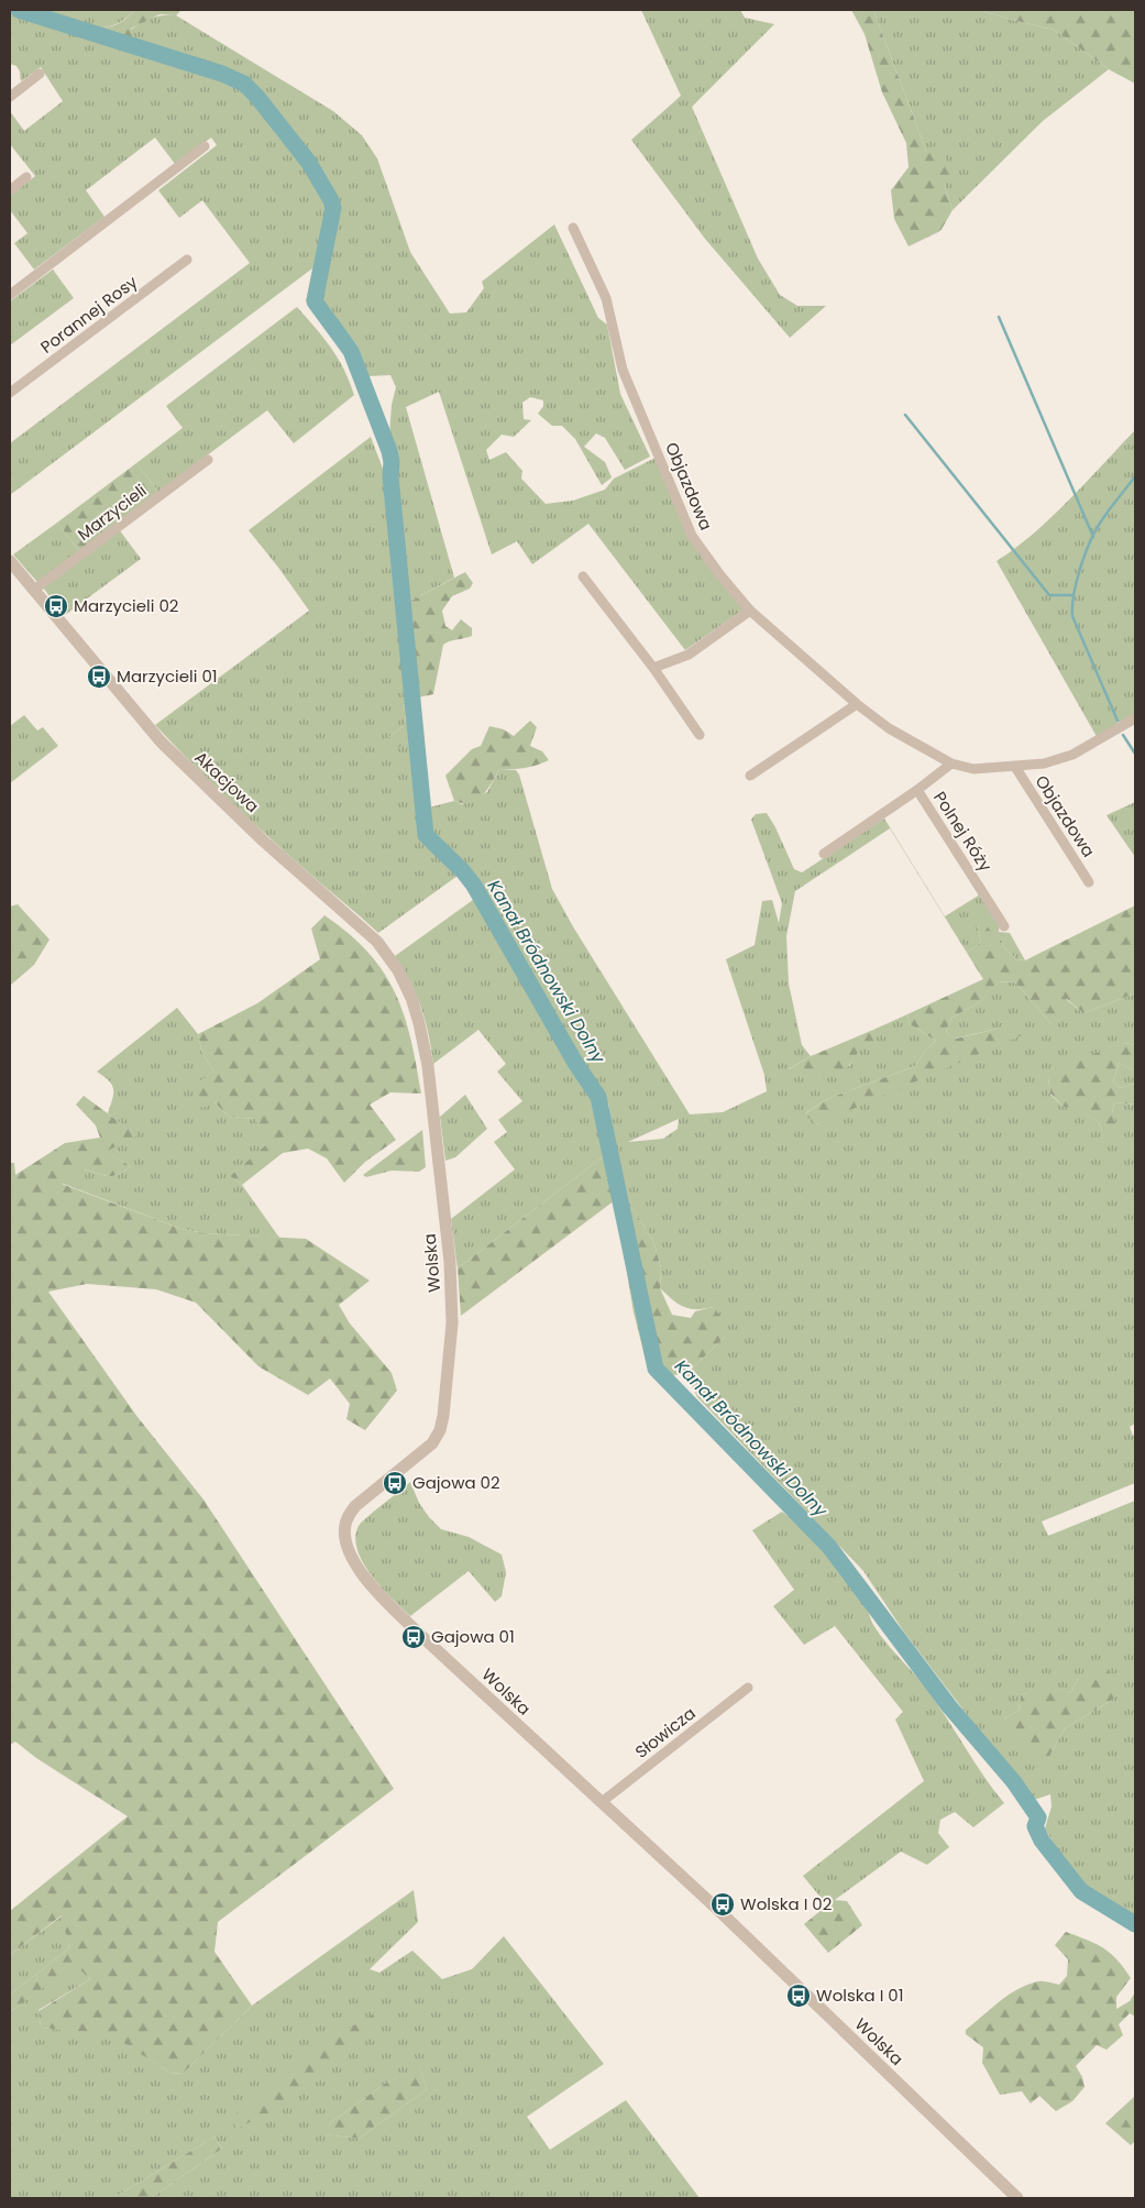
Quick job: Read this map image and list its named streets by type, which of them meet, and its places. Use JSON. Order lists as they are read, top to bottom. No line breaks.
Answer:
{"streets":{"street":["Porannej Rosy","Objazdowa","Marzycieli","Akacjowa","Polnej Róży","Wolska","Słowicza"]},"crossings":[["Objazdowa","Polnej Róży"],["Marzycieli","Akacjowa"],["Akacjowa","Wolska"],["Wolska","Słowicza"]],"water":["Kanał Bródnowski Dolny"],"places":{"bus stop":["Marzycieli 02","Marzycieli 01","Gajowa 02","Gajowa 01","Wolska I 02","Wolska I 01"]}}
